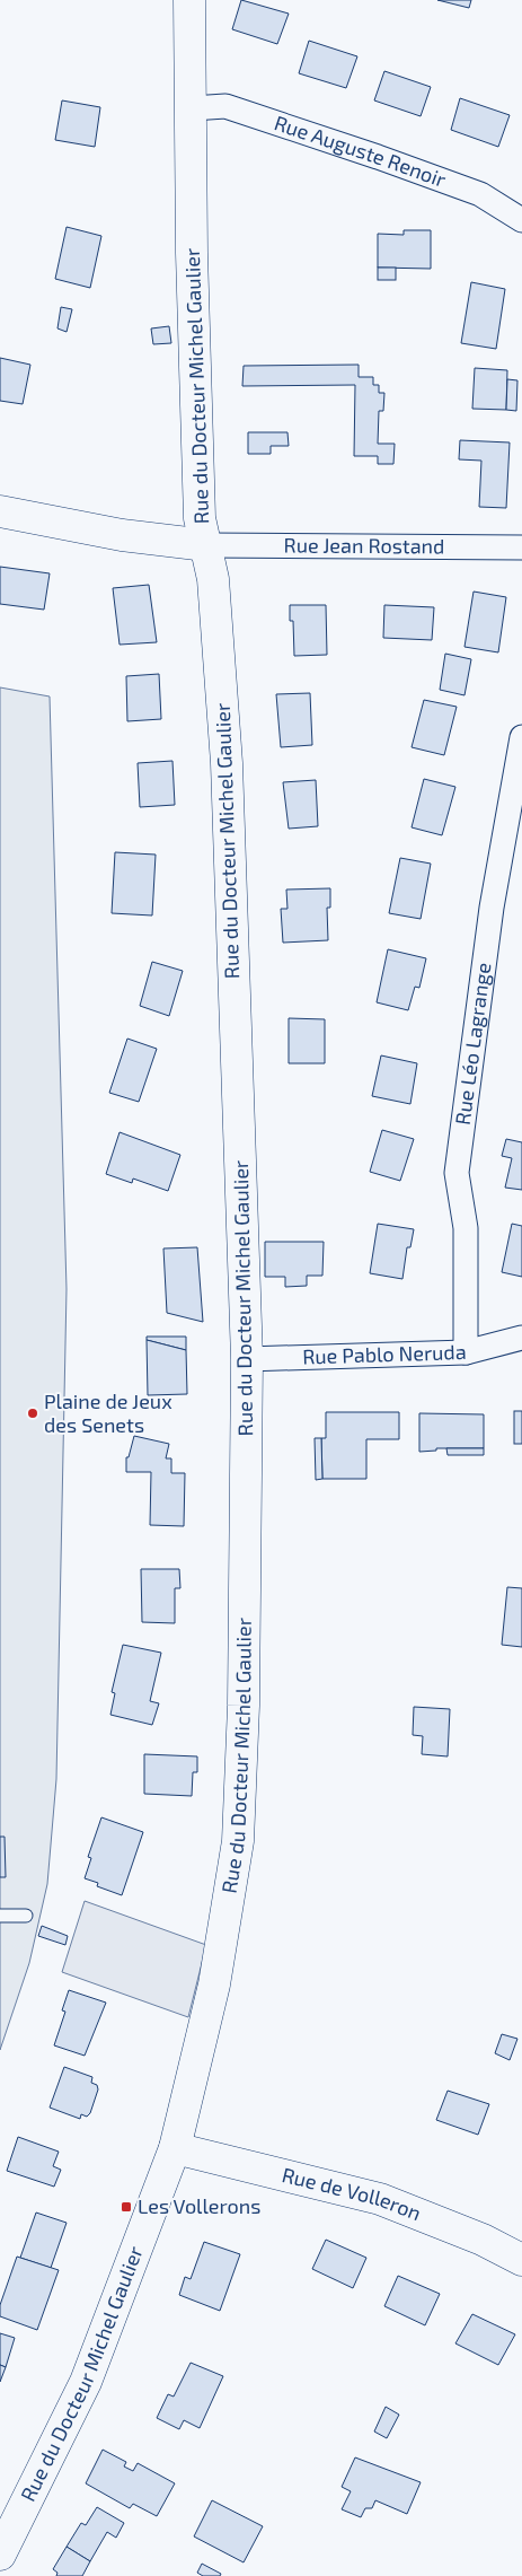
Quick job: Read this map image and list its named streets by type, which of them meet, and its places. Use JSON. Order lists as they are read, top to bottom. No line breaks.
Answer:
{"streets":{"street":["Rue Auguste Renoir","Rue du Docteur Michel Gaulier","Rue Jean Rostand","Rue Léo Lagrange","Rue Pablo Neruda","Rue de Volleron"]},"crossings":[["Rue Auguste Renoir","Rue du Docteur Michel Gaulier"],["Rue du Docteur Michel Gaulier","Rue Jean Rostand"],["Rue du Docteur Michel Gaulier","Rue Pablo Neruda"],["Rue du Docteur Michel Gaulier","Rue de Volleron"],["Rue Léo Lagrange","Rue Pablo Neruda"]],"places":{"other":["Plaine de Jeux des Senets"],"transit":["Les Vollerons"]}}
